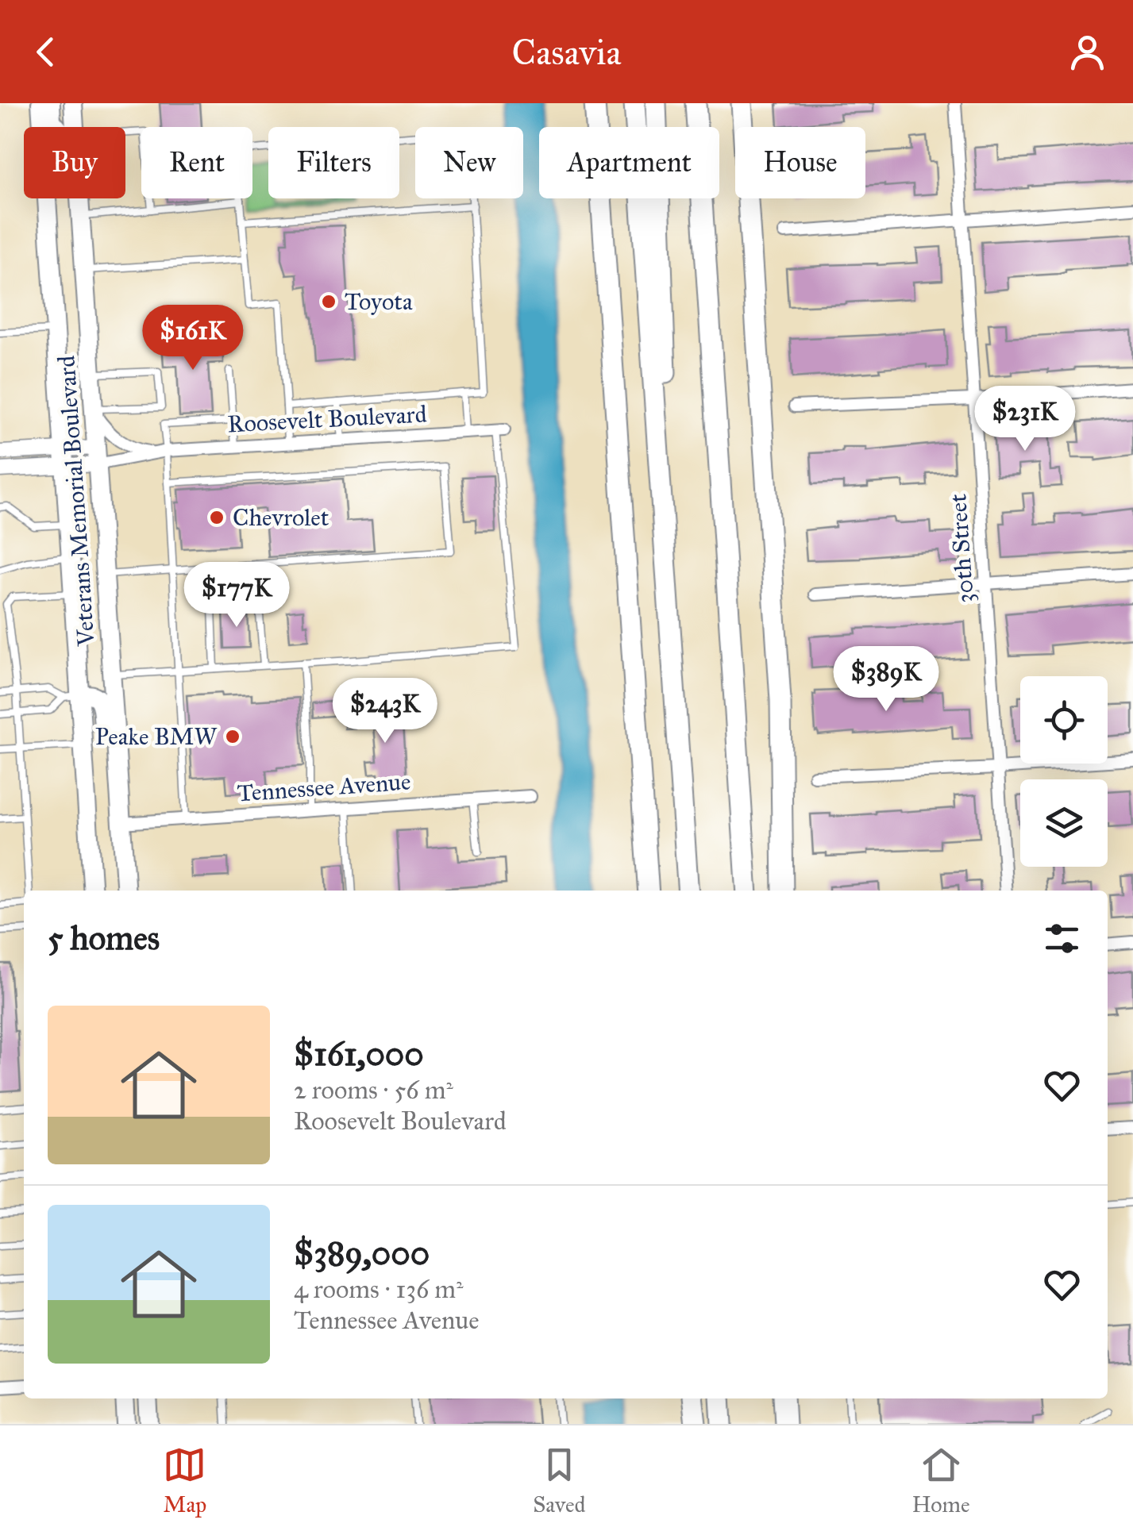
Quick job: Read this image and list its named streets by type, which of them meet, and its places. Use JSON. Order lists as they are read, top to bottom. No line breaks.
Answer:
{"streets":{"main road":["Veterans Memorial Boulevard"],"street":["Roosevelt Boulevard","30th Street","Tennessee Avenue"]},"crossings":[["Roosevelt Boulevard","Veterans Memorial Boulevard"],["Veterans Memorial Boulevard","Tennessee Avenue"]],"places":["Toyota","Chevrolet","Peake BMW"],"page":{"header":"Casavia","chip":["Buy","Rent","Filters","New","Apartment","House"],"price":["$161K","$231K","$177K","$389K","$243K"],"heading":"5 homes","list":[{"name":"$161,000","note":"2 rooms · 56 m² · Roosevelt Boulevard"},{"name":"$389,000","note":"4 rooms · 136 m² · Tennessee Avenue"}],"tabs":["Map","Saved","Home"]}}
